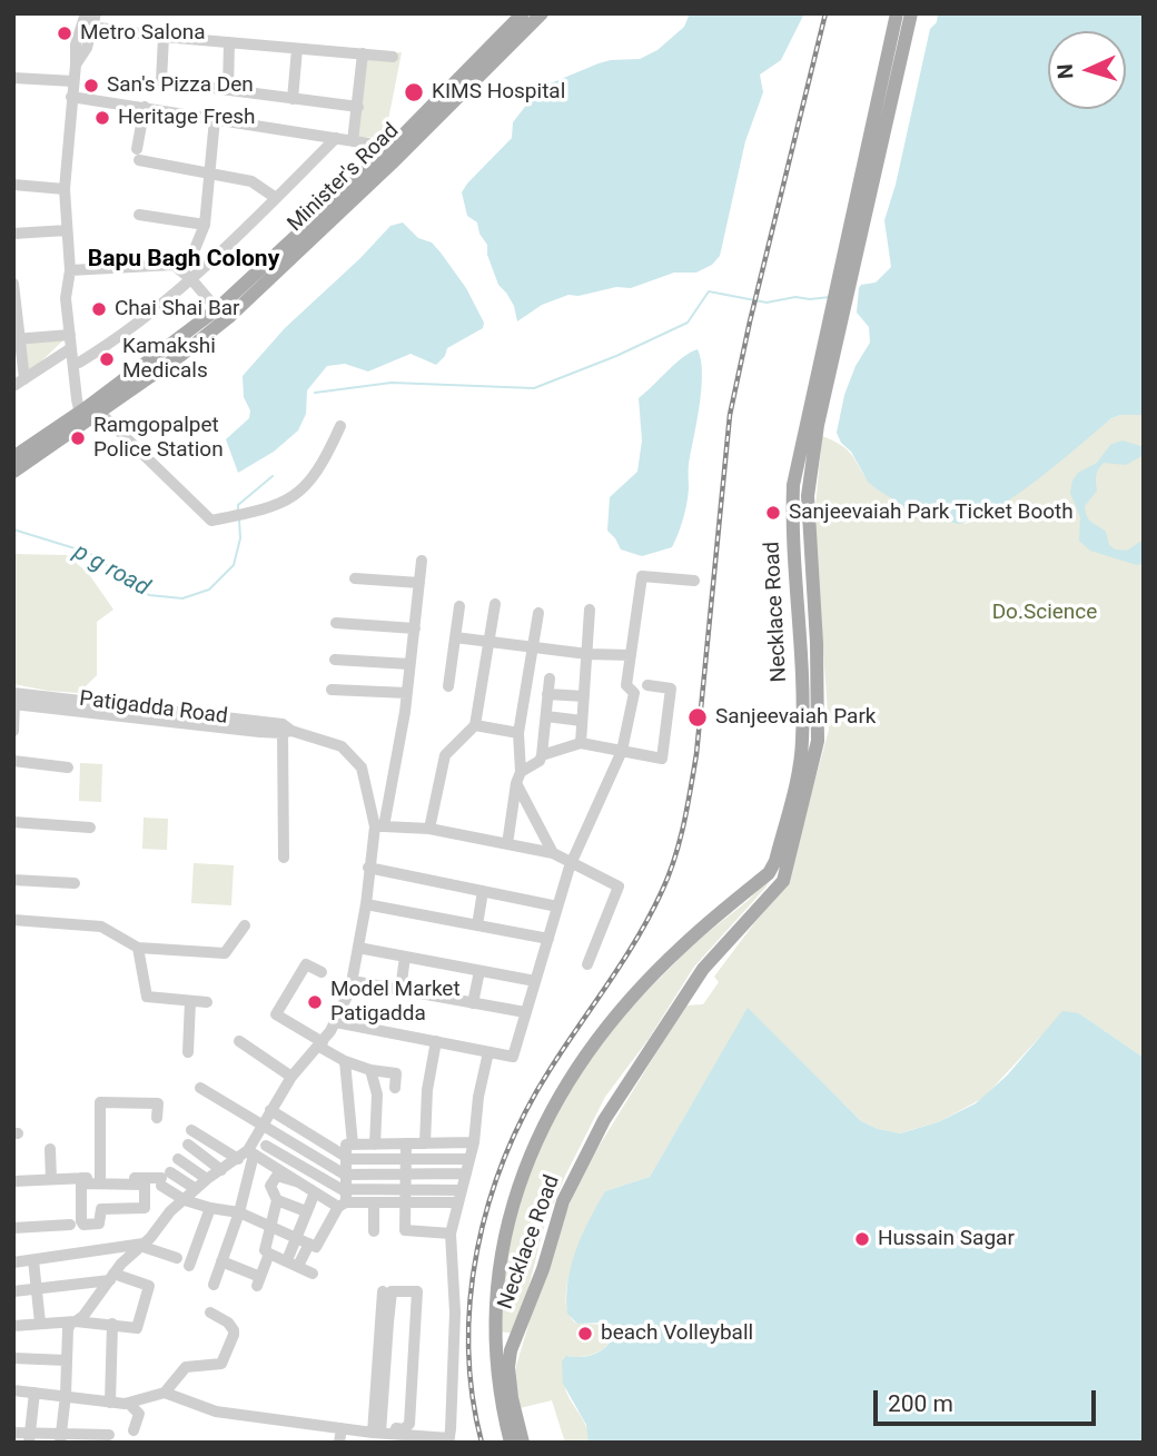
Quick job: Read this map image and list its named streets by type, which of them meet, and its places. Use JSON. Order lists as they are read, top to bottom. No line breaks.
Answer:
{"streets":{"main road":["Minister's Road","Necklace Road"],"street":["Patigadda Road"]},"districts":["Bapu Bagh Colony"],"water":["p g road"],"parks":["Do.Science"],"places":["Metro Salona","San's Pizza Den","KIMS Hospital","Heritage Fresh","Chai Shai Bar","Kamakshi Medicals","Ramgopalpet Police Station","Sanjeevaiah Park Ticket Booth","Sanjeevaiah Park","Model Market Patigadda","Hussain Sagar","beach Volleyball"],"scale_bar":"200 m","north":"left"}
